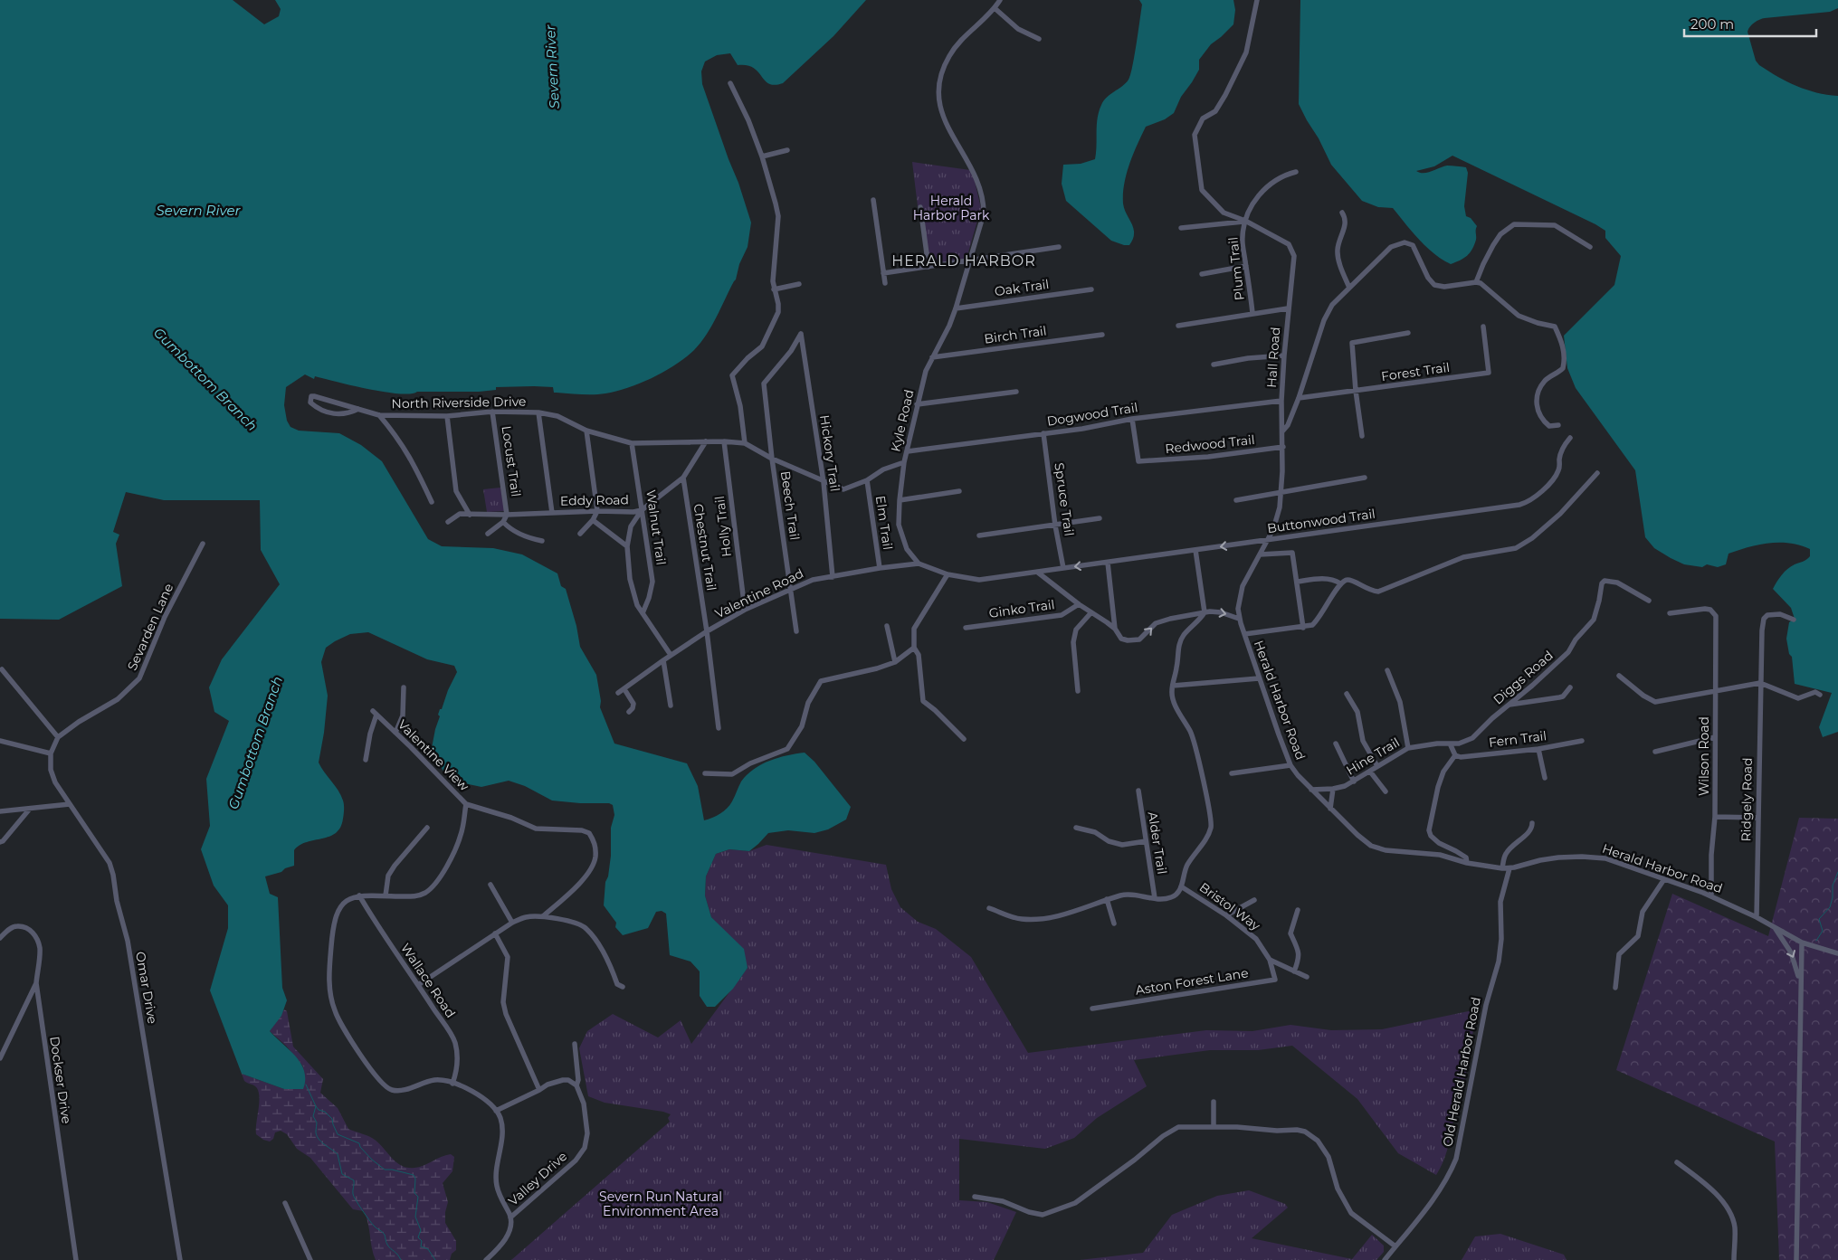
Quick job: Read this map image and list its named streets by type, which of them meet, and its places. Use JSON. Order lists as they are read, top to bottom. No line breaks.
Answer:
{"streets":{"street":["Plum Trail","Oak Trail","Birch Trail","Hall Road","Forest Trail","North Riverside Drive","Dogwood Trail","Kyle Road","Redwood Trail","Hickory Trail","Locust Trail","Spruce Trail","Eddy Road","Beech Trail","Buttonwood Trail","Elm Trail","Holly Trail","Walnut Trail","Chestnut Trail","Valentine Road","Ginko Trail","Sevarden Lane","Diggs Road","Herald Harbor Road","Fern Trail","Valentine View","Hine Trail","Wilson Road","Ridgely Road","Alder Trail","Bristol Way","Wallace Road","Aston Forest Lane","Omar Drive","Old Herald Harbor Road","Dockser Drive","Valley Drive"]},"crossings":[["Plum Trail","Hall Road"],["Oak Trail","Kyle Road"],["Birch Trail","Kyle Road"],["Hall Road","Dogwood Trail"],["Hall Road","Redwood Trail"],["Hall Road","Buttonwood Trail"],["Hall Road","Herald Harbor Road"],["North Riverside Drive","Locust Trail"],["North Riverside Drive","Eddy Road"],["North Riverside Drive","Holly Trail"],["North Riverside Drive","Walnut Trail"],["Dogwood Trail","Kyle Road"],["Dogwood Trail","Redwood Trail"],["Dogwood Trail","Spruce Trail"],["Kyle Road","Valentine Road"],["Hickory Trail","Beech Trail"],["Hickory Trail","Valentine Road"],["Locust Trail","Eddy Road"],["Spruce Trail","Buttonwood Trail"],["Eddy Road","Walnut Trail"],["Eddy Road","Chestnut Trail"],["Beech Trail","Valentine Road"],["Elm Trail","Valentine Road"],["Holly Trail","Valentine Road"],["Chestnut Trail","Valentine Road"],["Sevarden Lane","Omar Drive"],["Diggs Road","Hine Trail"],["Herald Harbor Road","Hine Trail"],["Herald Harbor Road","Wilson Road"],["Herald Harbor Road","Ridgely Road"],["Herald Harbor Road","Old Herald Harbor Road"],["Bristol Way","Aston Forest Lane"]],"districts":["HERALD HARBOR"],"water":["Severn River","Gumbottom Branch"],"parks":["Herald Harbor Park","Severn Run Natural Environment Area"],"scale_bar":"200 m"}
